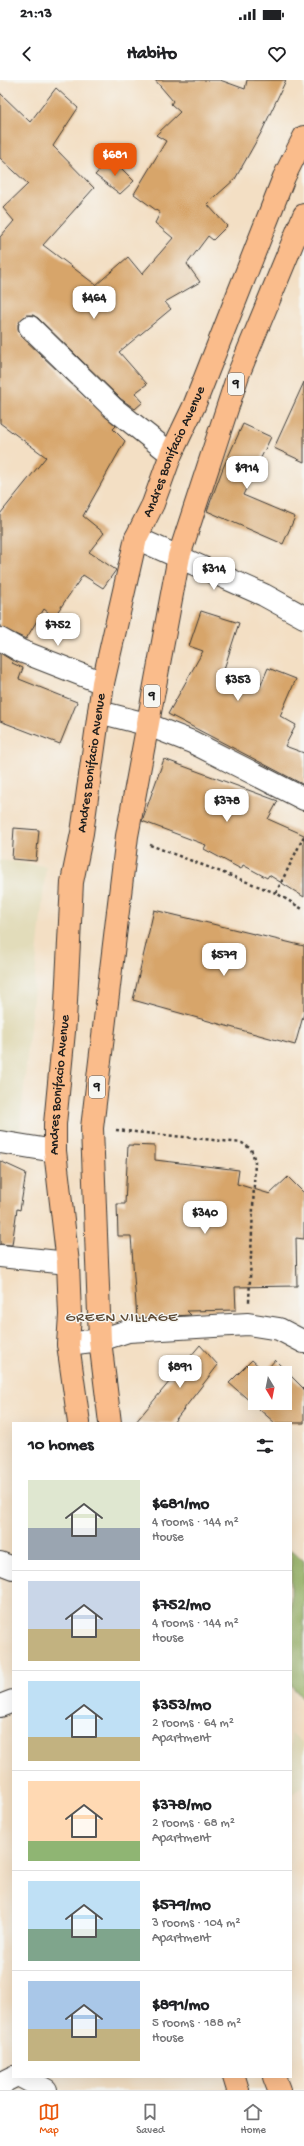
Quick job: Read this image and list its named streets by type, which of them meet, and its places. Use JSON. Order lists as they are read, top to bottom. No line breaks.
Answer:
{"streets":{"highway":["9","Andres Bonifacio Avenue"]},"districts":["GREEN VILLAGE"],"north":"bottom","page":{"status":"21:13","header":"Habito","price":["$681","$464","$914","$314","$752","$353","$378","$579","$340","$891"],"heading":"10 homes","list":[{"name":"$681/mo","note":"4 rooms · 144 m² · House"},{"name":"$752/mo","note":"4 rooms · 144 m² · House"},{"name":"$353/mo","note":"2 rooms · 64 m² · Apartment"},{"name":"$378/mo","note":"2 rooms · 68 m² · Apartment"},{"name":"$579/mo","note":"3 rooms · 104 m² · Apartment"},{"name":"$891/mo","note":"5 rooms · 188 m² · House"}],"tabs":["Map","Saved","Home"]}}
